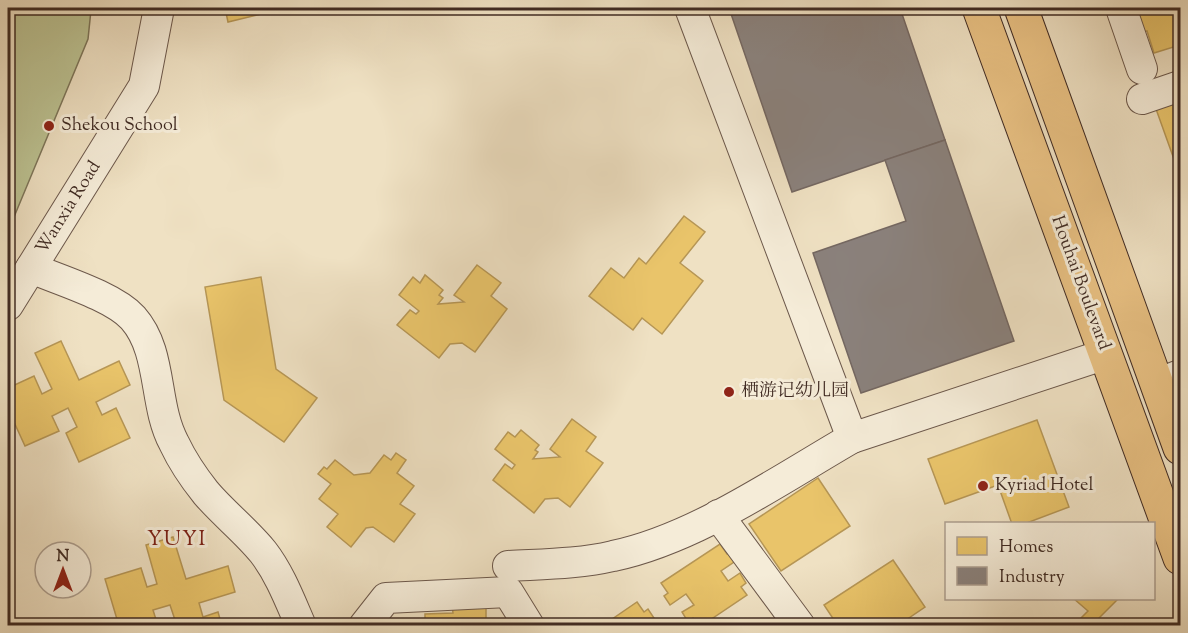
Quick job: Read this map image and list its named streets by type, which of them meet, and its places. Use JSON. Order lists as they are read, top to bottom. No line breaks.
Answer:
{"streets":{"main road":["Houhai Boulevard"],"street":["Wanxia Road"]},"districts":["YUYI"],"places":["Shekou School","栖游记幼儿园","Kyriad Hotel"],"legend":["Homes","Industry"],"north":"top"}
